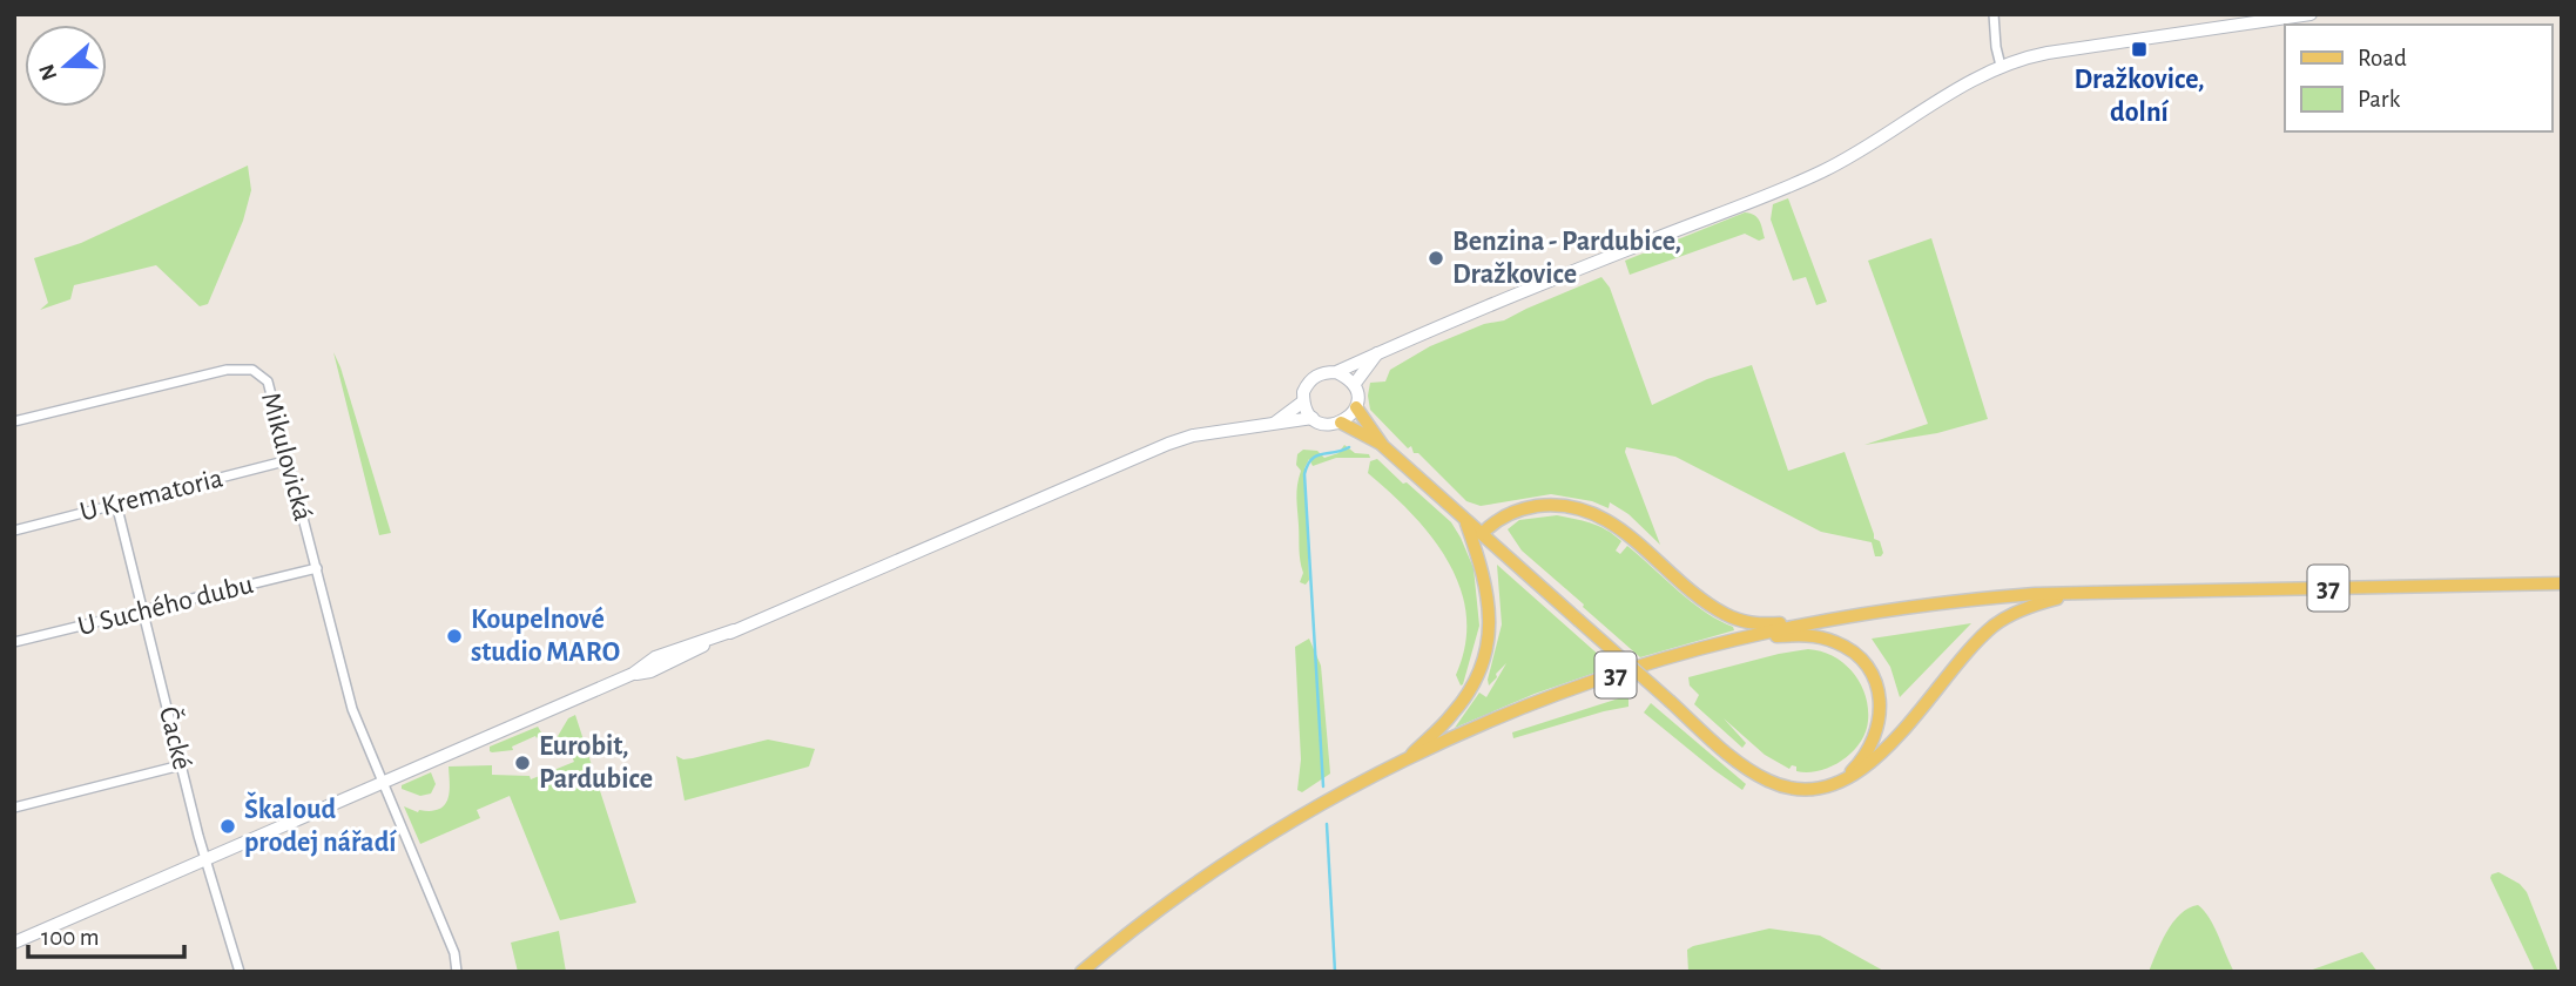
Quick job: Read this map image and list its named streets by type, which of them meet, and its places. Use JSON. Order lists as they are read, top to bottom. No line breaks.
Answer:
{"streets":{"main road":["37"],"street":["Mikulovická","U Krematoria","U Suchého dubu","Čacké"]},"crossings":[["Mikulovická","U Krematoria"],["Mikulovická","U Suchého dubu"],["U Krematoria","Čacké"],["U Suchého dubu","Čacké"]],"places":{"transit":["Dražkovice, dolní"],"other":["Benzina - Pardubice, Dražkovice","Koupelnové studio MARO","Eurobit, Pardubice","Škaloud prodej nářadí"]},"legend":["Road","Park"],"scale_bar":"100 m","north":"left"}
